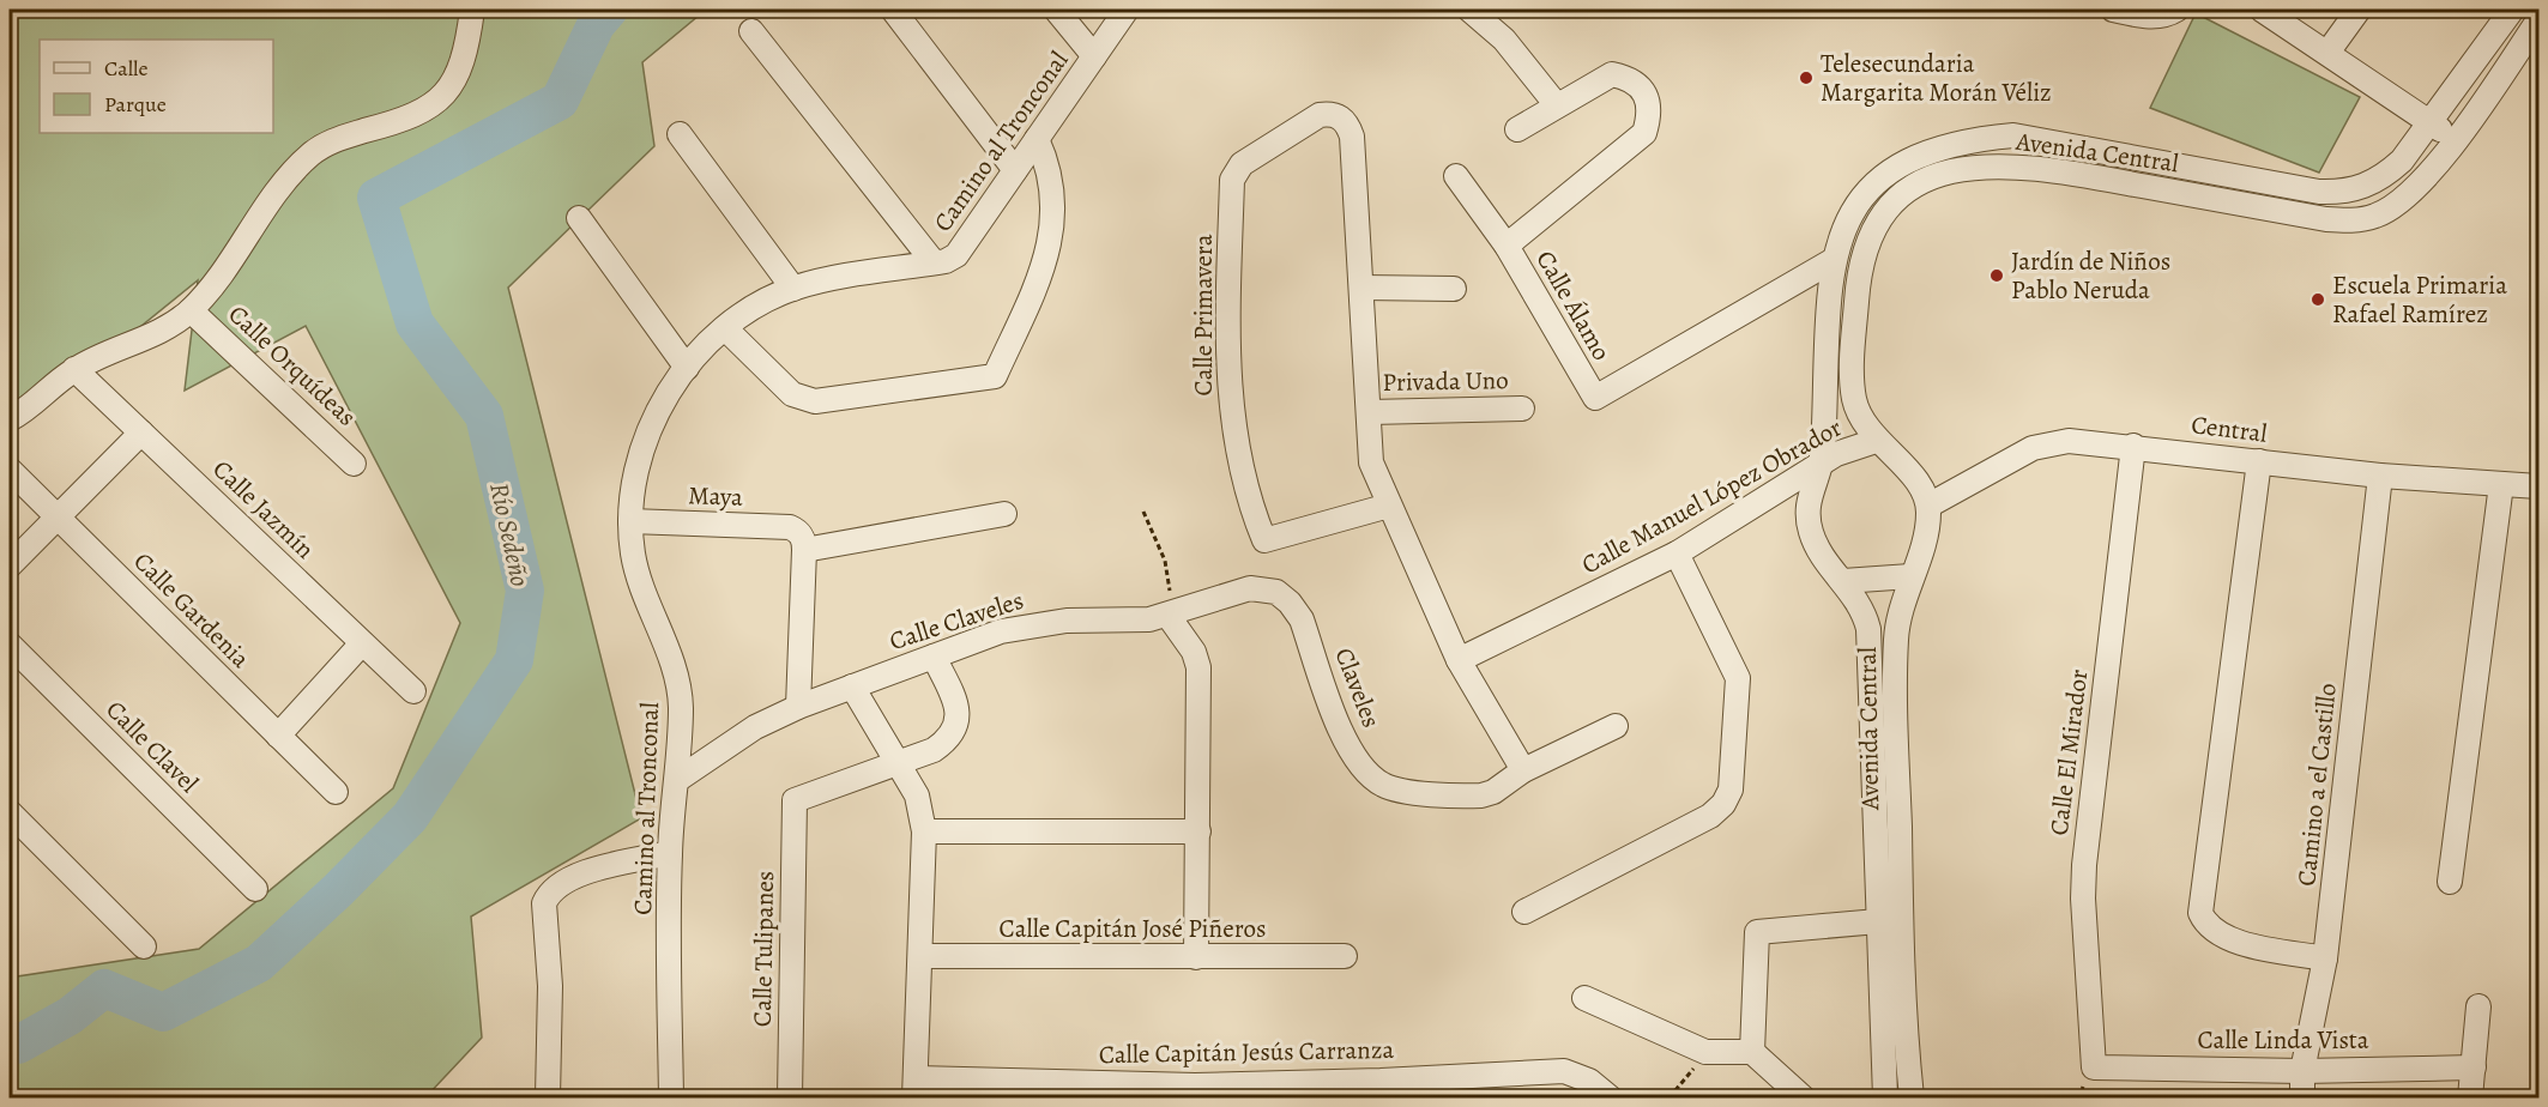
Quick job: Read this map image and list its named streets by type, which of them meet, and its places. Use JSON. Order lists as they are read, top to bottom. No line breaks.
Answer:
{"streets":{"street":["Camino al Tronconal","Avenida Central","Calle Álamo","Calle Primavera","Calle Orquídeas","Privada Uno","Central","Maya","Calle Manuel López Obrador","Calle Jazmín","Calle Gardenia","Calle Claveles","Claveles","Calle Clavel","Calle El Mirador","Camino a el Castillo","Calle Capitán José Piñeros","Calle Tulipanes","Calle Linda Vista","Calle Capitán Jesús Carranza"]},"crossings":[["Camino al Tronconal","Maya"],["Camino al Tronconal","Calle Claveles"],["Avenida Central","Calle Álamo"],["Avenida Central","Central"],["Avenida Central","Calle Manuel López Obrador"],["Central","Calle Manuel López Obrador"],["Central","Calle El Mirador"],["Central","Camino a el Castillo"],["Calle Claveles","Claveles"],["Calle El Mirador","Calle Linda Vista"],["Camino a el Castillo","Calle Linda Vista"]],"water":["Río Sedeño"],"places":["Telesecundaria Margarita Morán Véliz","Jardín de Niños Pablo Neruda","Escuela Primaria Rafael Ramírez"],"legend":["Calle","Parque"]}
